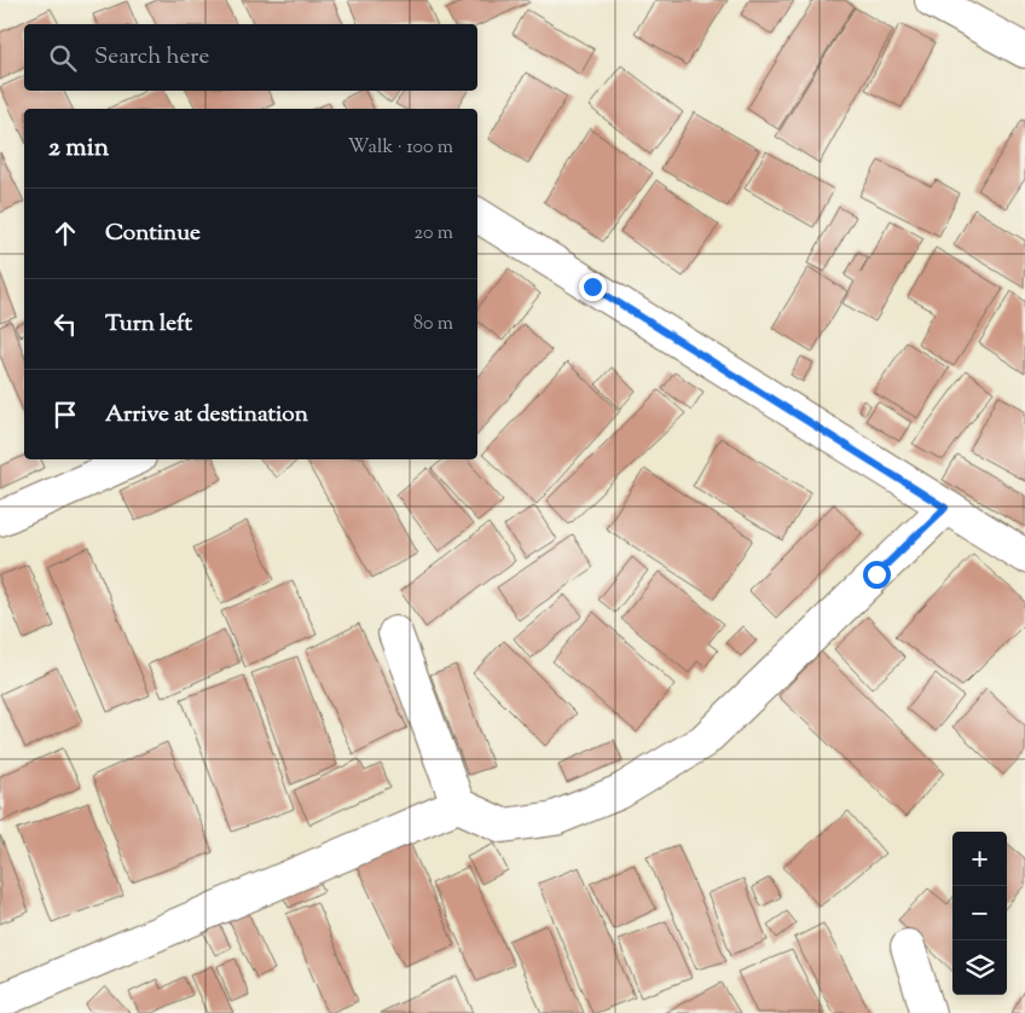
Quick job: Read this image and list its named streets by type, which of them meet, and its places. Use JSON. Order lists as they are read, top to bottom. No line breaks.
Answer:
{"page":{"search":"Search here","heading":["2 min","Walk · 100 m"],"list":[["Continue","20 m"],["Turn left","80 m"],"Arrive at destination"],"map_buttons":["+","−"]}}
